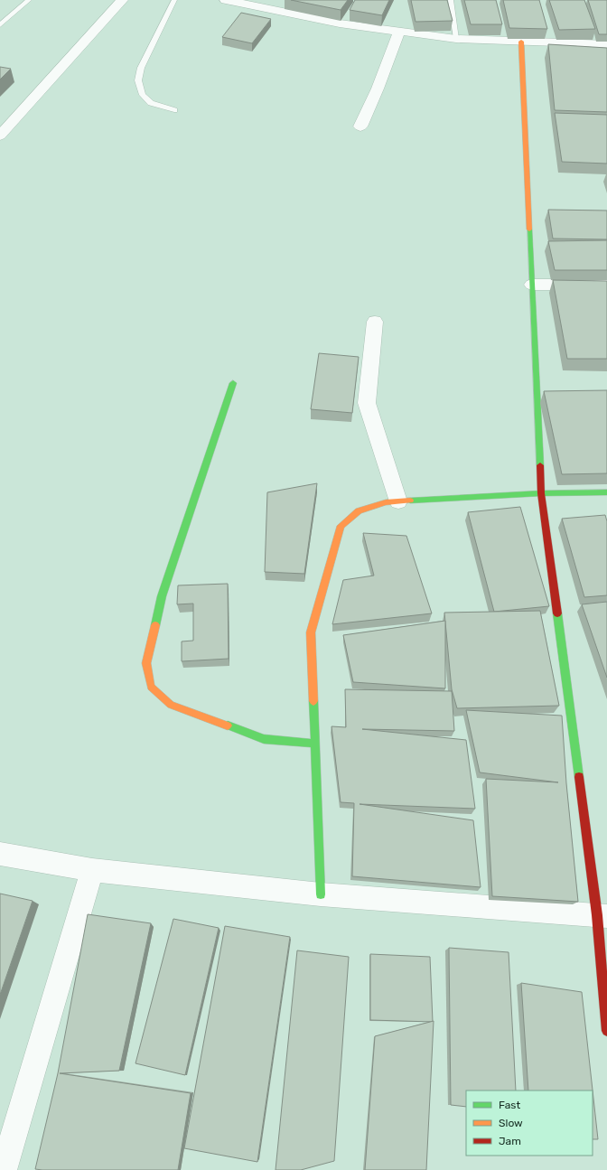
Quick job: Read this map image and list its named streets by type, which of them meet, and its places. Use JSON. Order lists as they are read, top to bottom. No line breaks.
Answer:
{"legend":["Fast","Slow","Jam"]}
